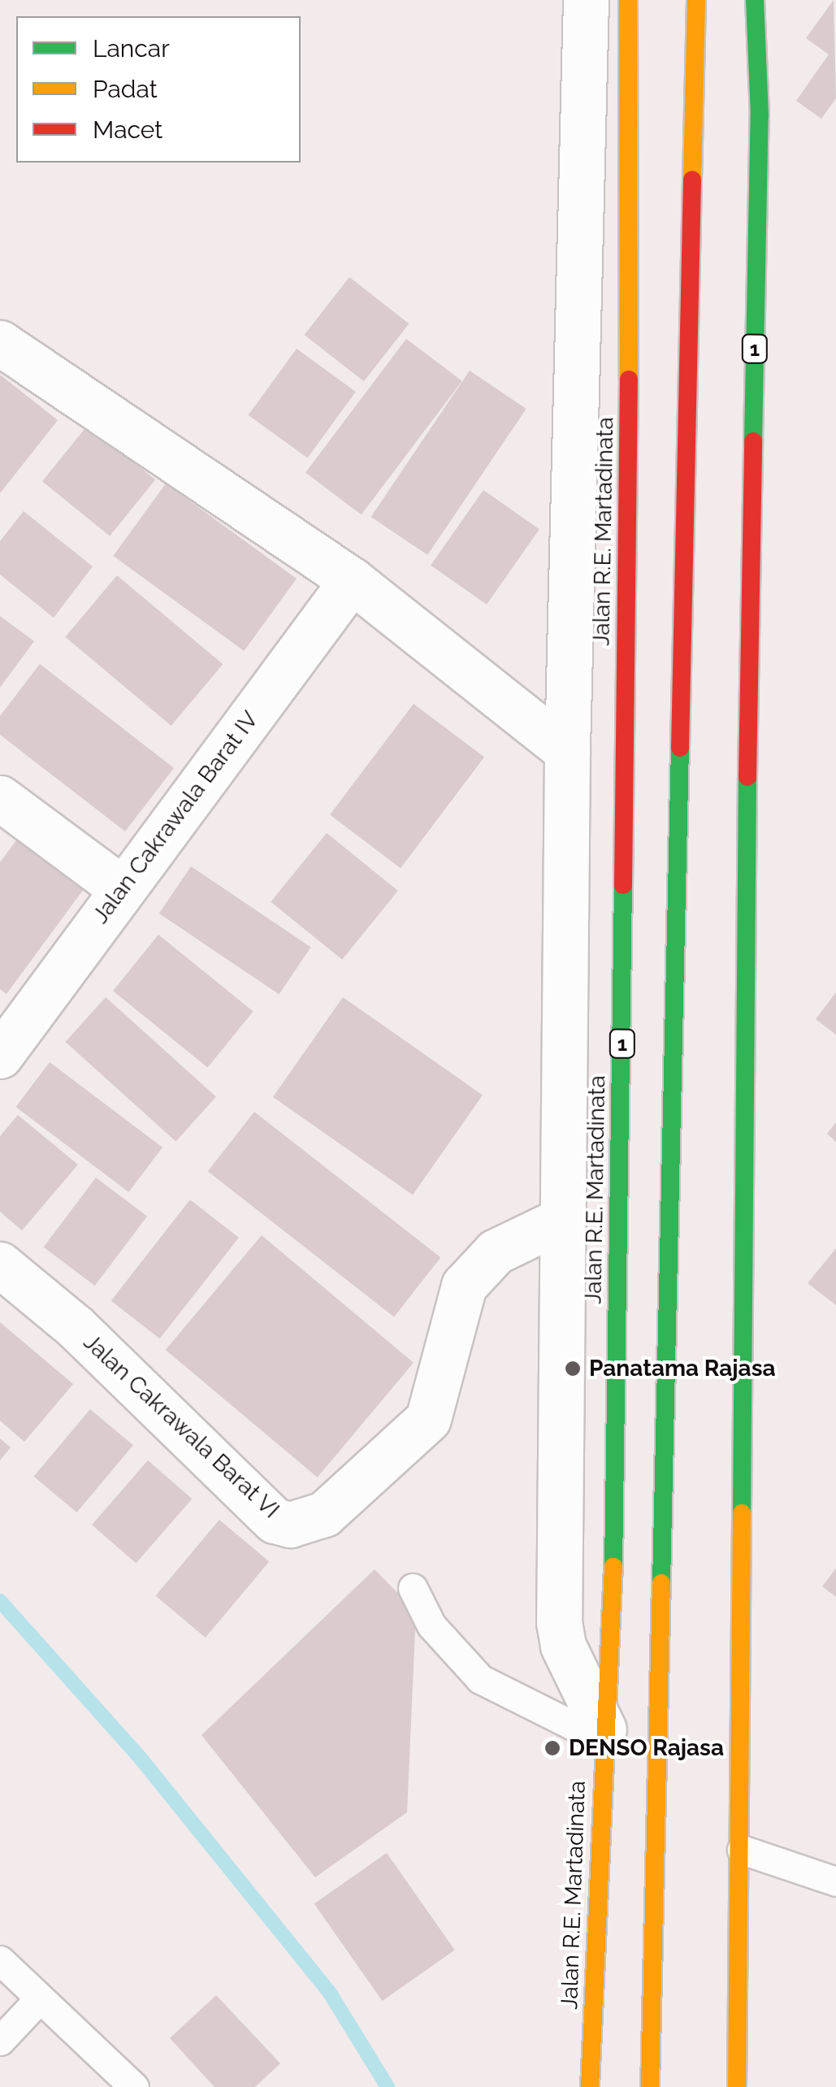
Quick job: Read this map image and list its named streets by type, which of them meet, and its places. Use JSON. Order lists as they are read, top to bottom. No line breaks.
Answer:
{"streets":{"highway":["1","Jalan R.E. Martadinata"],"street":["Jalan Cakrawala Barat IV","Jalan Cakrawala Barat VI"]},"places":["Panatama Rajasa","DENSO Rajasa"],"legend":["Lancar","Padat","Macet"]}
